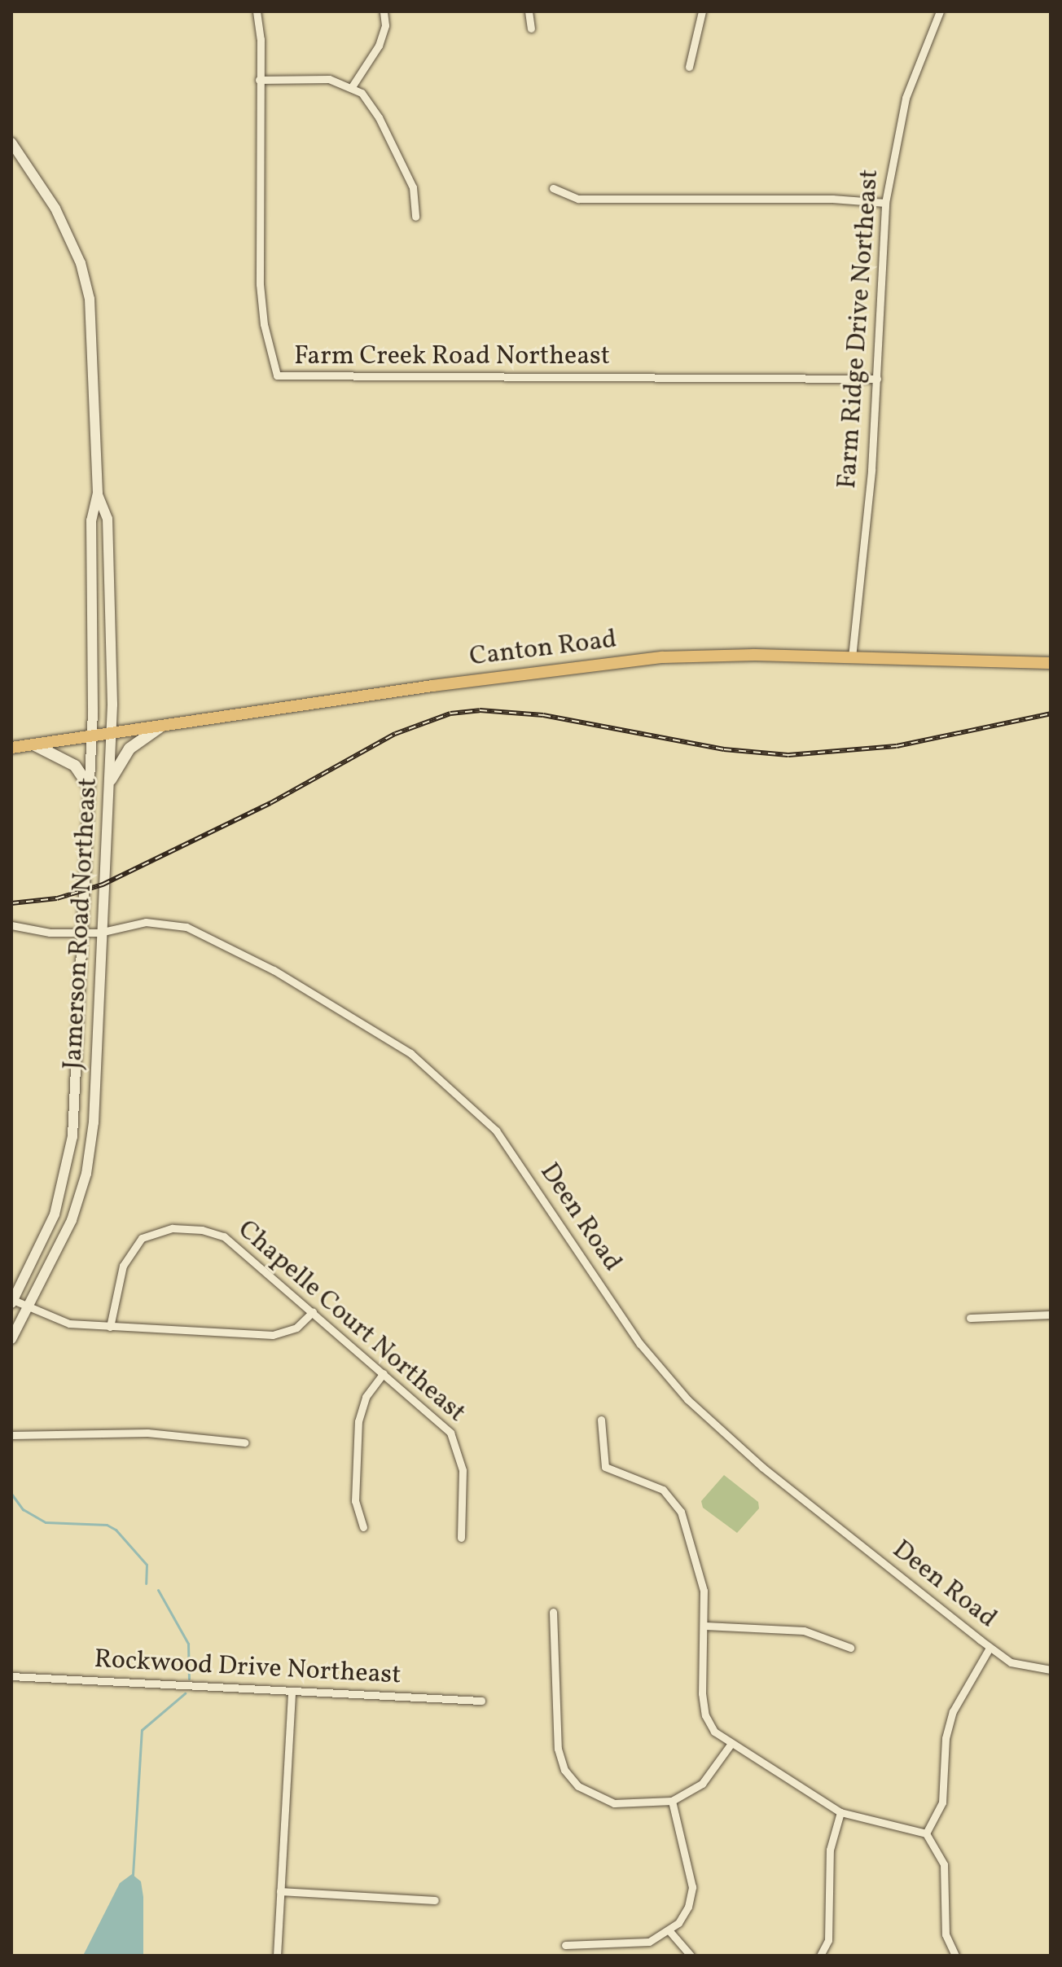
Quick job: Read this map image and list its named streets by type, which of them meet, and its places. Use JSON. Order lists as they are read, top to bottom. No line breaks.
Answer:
{"streets":{"main road":["Canton Road"],"street":["Farm Ridge Drive Northeast","Farm Creek Road Northeast","Jamerson Road Northeast","Deen Road","Chapelle Court Northeast","Rockwood Drive Northeast"]},"crossings":[["Farm Ridge Drive Northeast","Farm Creek Road Northeast"],["Farm Ridge Drive Northeast","Canton Road"],["Canton Road","Jamerson Road Northeast"],["Jamerson Road Northeast","Deen Road"]]}
